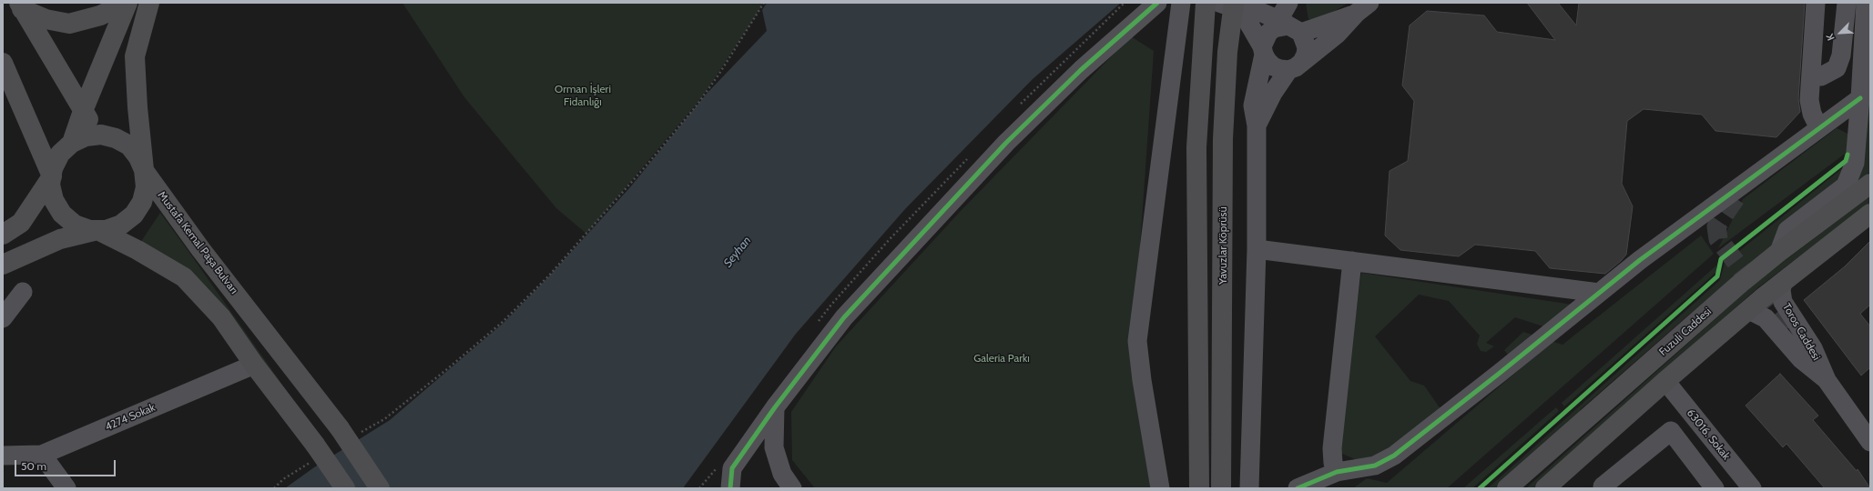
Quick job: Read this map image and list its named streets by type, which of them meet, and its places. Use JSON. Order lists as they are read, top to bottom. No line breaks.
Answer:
{"streets":{"main road":["Mustafa Kemal Paşa Bulvarı","Yavuzlar Köprüsü","Fuzuli Caddesi"],"street":["Toros Caddesi","4274 Sokak","63016. Sokak"]},"water":["Seyhan"],"parks":["Orman İşleri Fidanlığı","Galeria Parkı"],"scale_bar":"50 m","north":"bottom left"}
